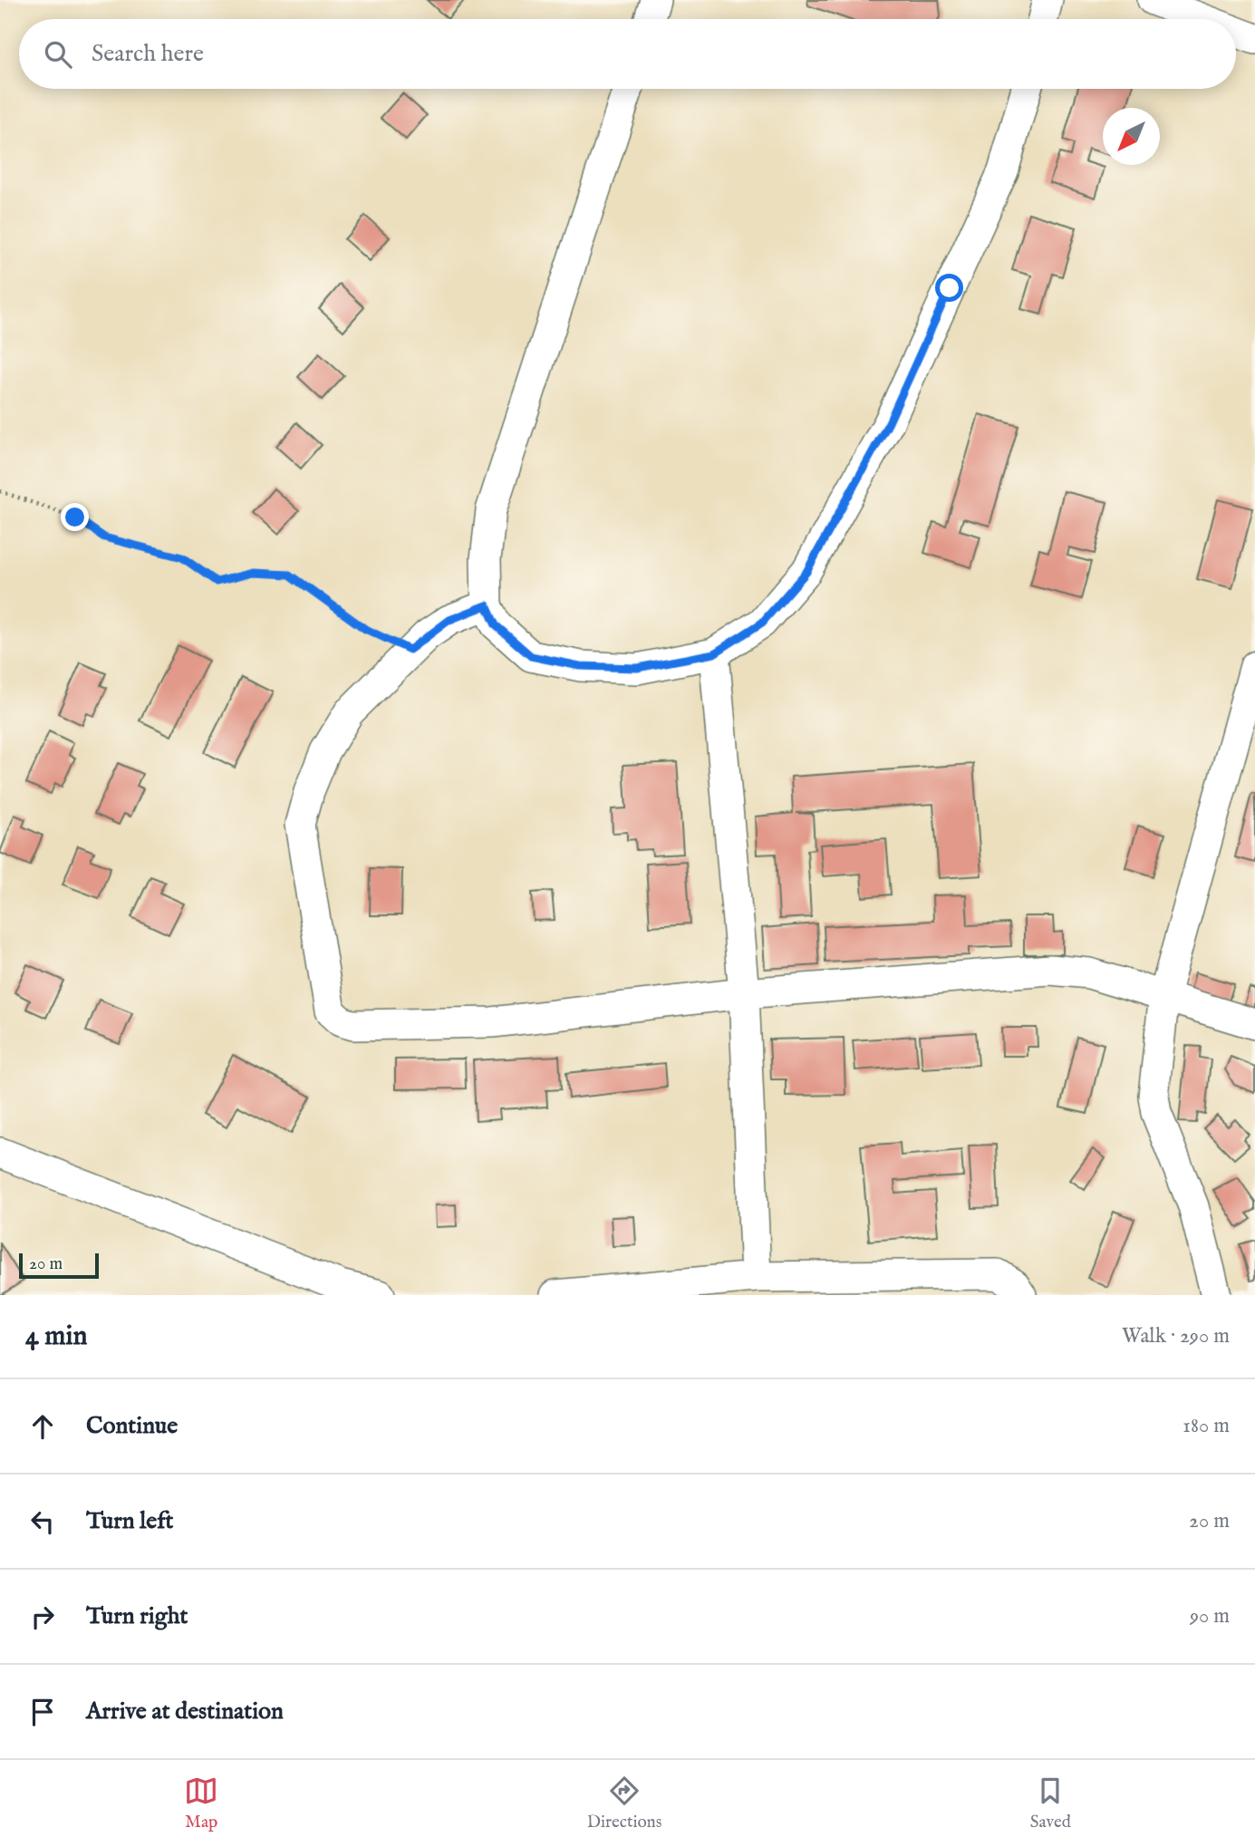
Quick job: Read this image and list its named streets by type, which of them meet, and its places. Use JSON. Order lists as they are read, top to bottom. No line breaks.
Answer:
{"scale_bar":"20 m","north":"bottom left","page":{"search":"Search here","scale":"20 m","heading":["4 min","Walk · 290 m"],"list":[["Continue","180 m"],["Turn left","20 m"],["Turn right","90 m"],"Arrive at destination"],"nav":["Map","Directions","Saved"]}}
